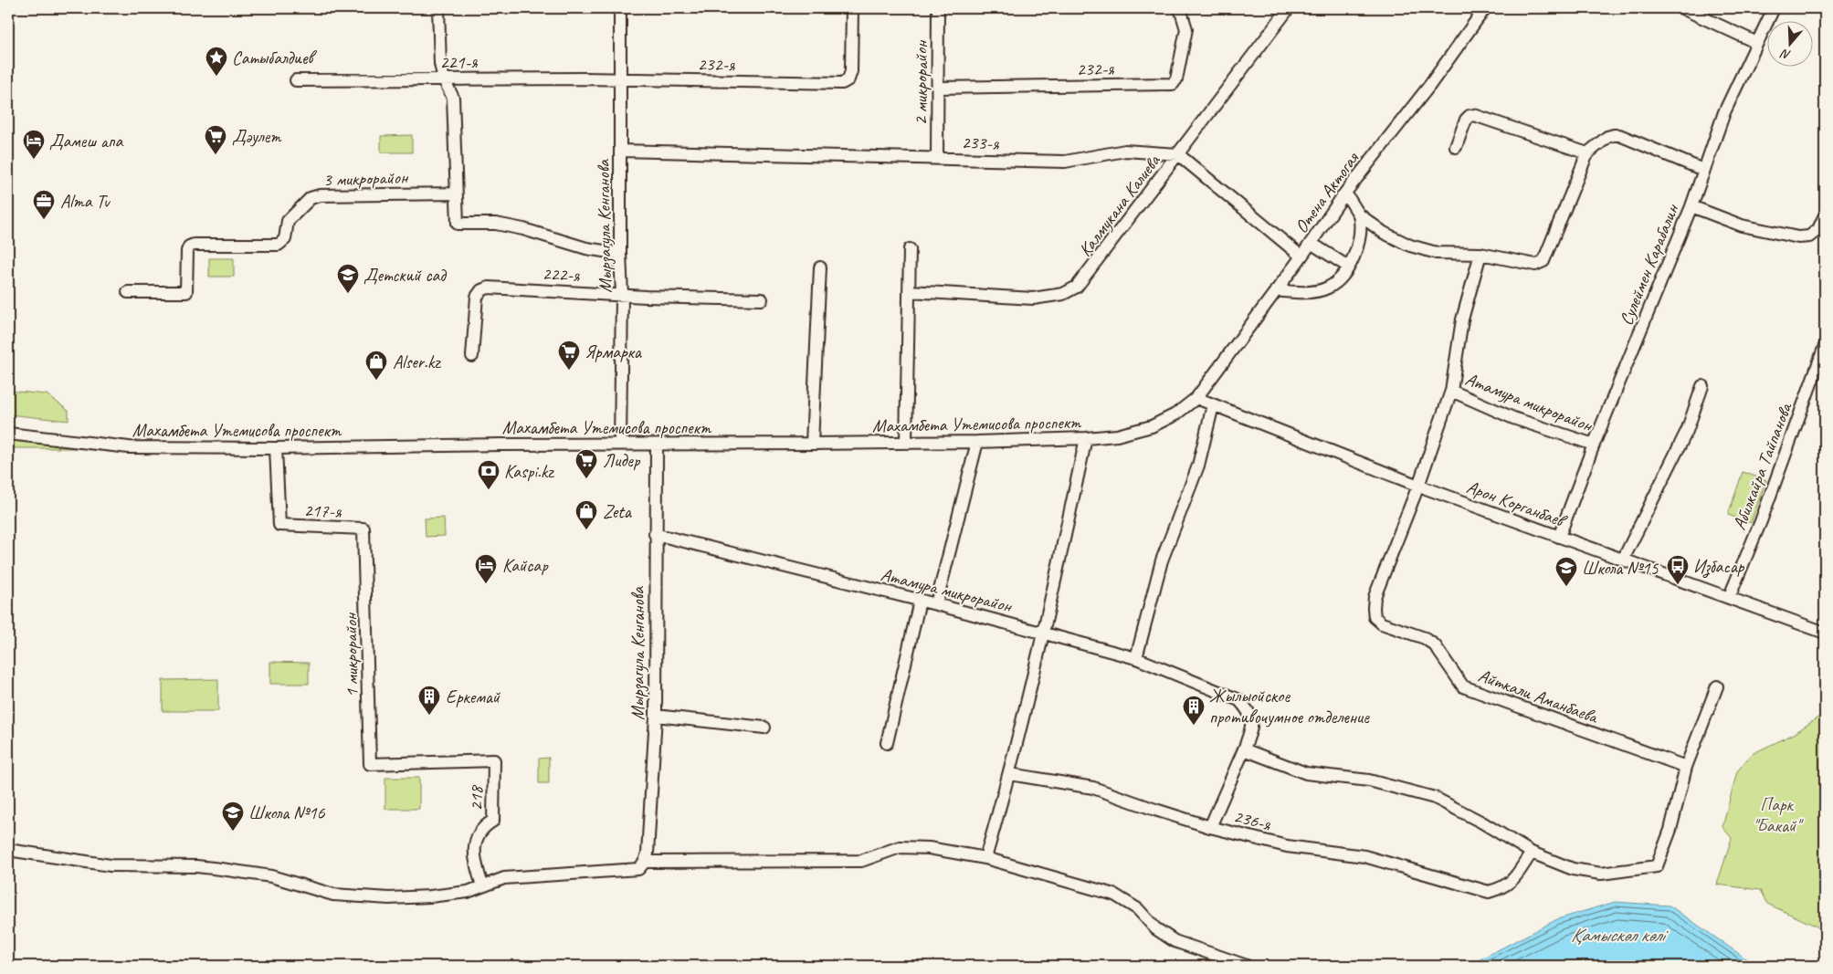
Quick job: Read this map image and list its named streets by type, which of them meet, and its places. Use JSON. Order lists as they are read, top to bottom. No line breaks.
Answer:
{"streets":{"street":["221-я","232-я","2 микрорайон","233-я","3 микрорайон","Отена Актогая","Калмукана Калиева","Мырзагула Кенганова","Сулеймен Карабалин","222-я","Атамура микрорайон","Махамбета Утемисова проспект","Абилкайра Тайпанова","Арон Корганбаев","217-я","1 микрорайон","Айткали Аманбаева","218","236-я"]},"crossings":[["221-я","232-я"],["221-я","Мырзагула Кенганова"],["232-я","2 микрорайон"],["232-я","Мырзагула Кенганова"],["2 микрорайон","233-я"],["233-я","Калмукана Калиева"],["233-я","Мырзагула Кенганова"],["Отена Актогая","Махамбета Утемисова проспект"],["Отена Актогая","Арон Корганбаев"],["Мырзагула Кенганова","222-я"],["Мырзагула Кенганова","Атамура микрорайон"],["Мырзагула Кенганова","Махамбета Утемисова проспект"],["Сулеймен Карабалин","Атамура микрорайон"],["Сулеймен Карабалин","Арон Корганбаев"],["Атамура микрорайон","Арон Корганбаев"],["Атамура микрорайон","Айткали Аманбаева"],["Атамура микрорайон","236-я"],["Махамбета Утемисова проспект","Арон Корганбаев"],["Махамбета Утемисова проспект","217-я"],["Абилкайра Тайпанова","Арон Корганбаев"],["217-я","1 микрорайон"],["1 микрорайон","218"]],"water":["Қамыскөл көлі"],"parks":["Парк \"Бакай\""],"places":{"place":["Сатыбалдиев"],"supermarket":["Дәулет","Ярмарка","Лидер"],"hotel":["Дамеш апа","Кайсар"],"office":["Alma Tv"],"school or university":["Детский сад","Школа №15","Школа №16"],"shop":["Alser.kz","Zeta"],"bank":["Kaspi.kz"],"bus stop":["Избасар"],"building":["Еркемай","Жылыойское противочумное отделение"]},"north":"bottom"}
